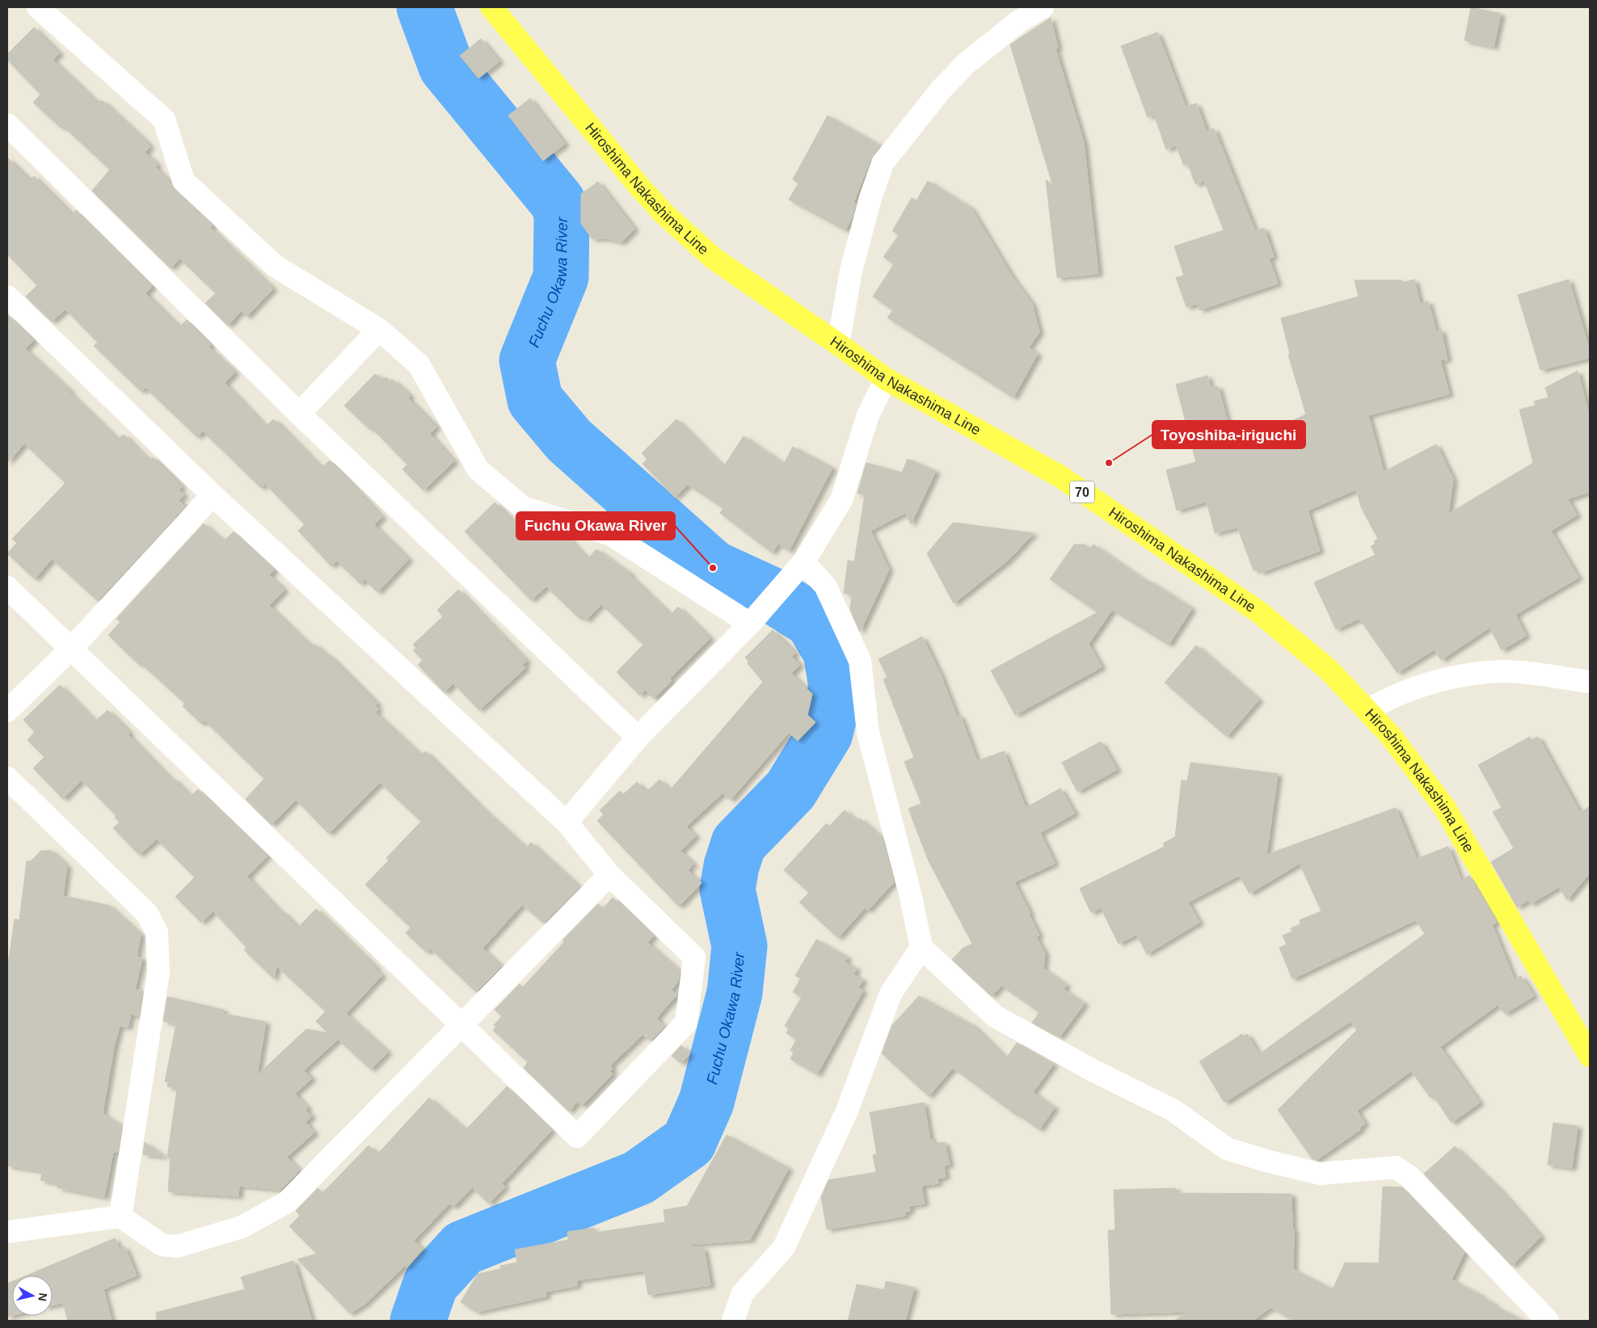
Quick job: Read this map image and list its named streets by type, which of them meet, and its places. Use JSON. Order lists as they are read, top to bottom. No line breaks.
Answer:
{"streets":{"main road":["Hiroshima Nakashima Line","70"]},"water":["Fuchu Okawa River"],"places":["Toyoshiba-iriguchi","Fuchu Okawa River"],"north":"right"}
